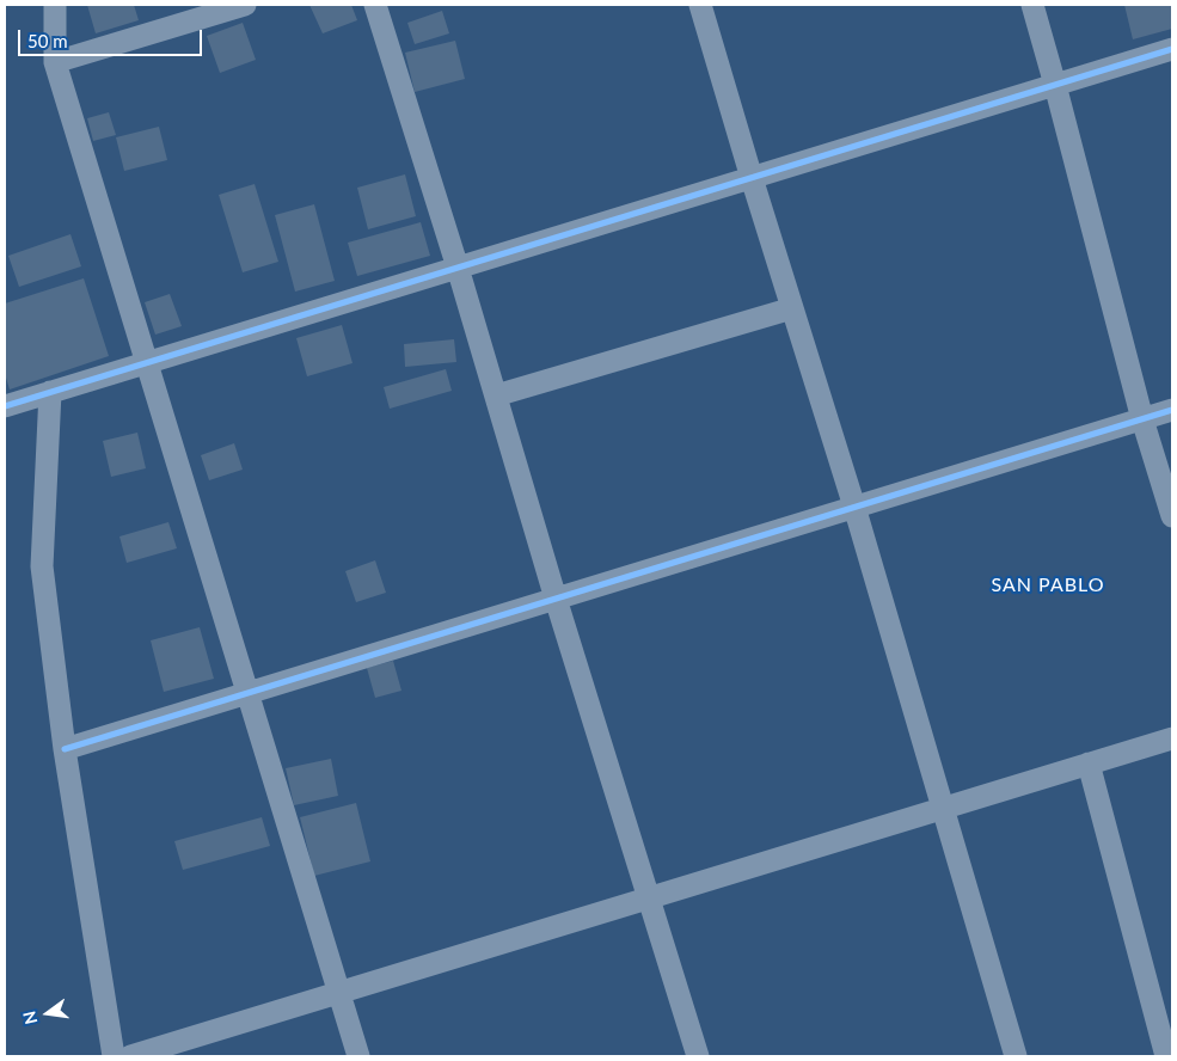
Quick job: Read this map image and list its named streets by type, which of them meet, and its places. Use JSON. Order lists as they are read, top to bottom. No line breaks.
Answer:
{"districts":["SAN PABLO"],"scale_bar":"50 m","north":"left"}
